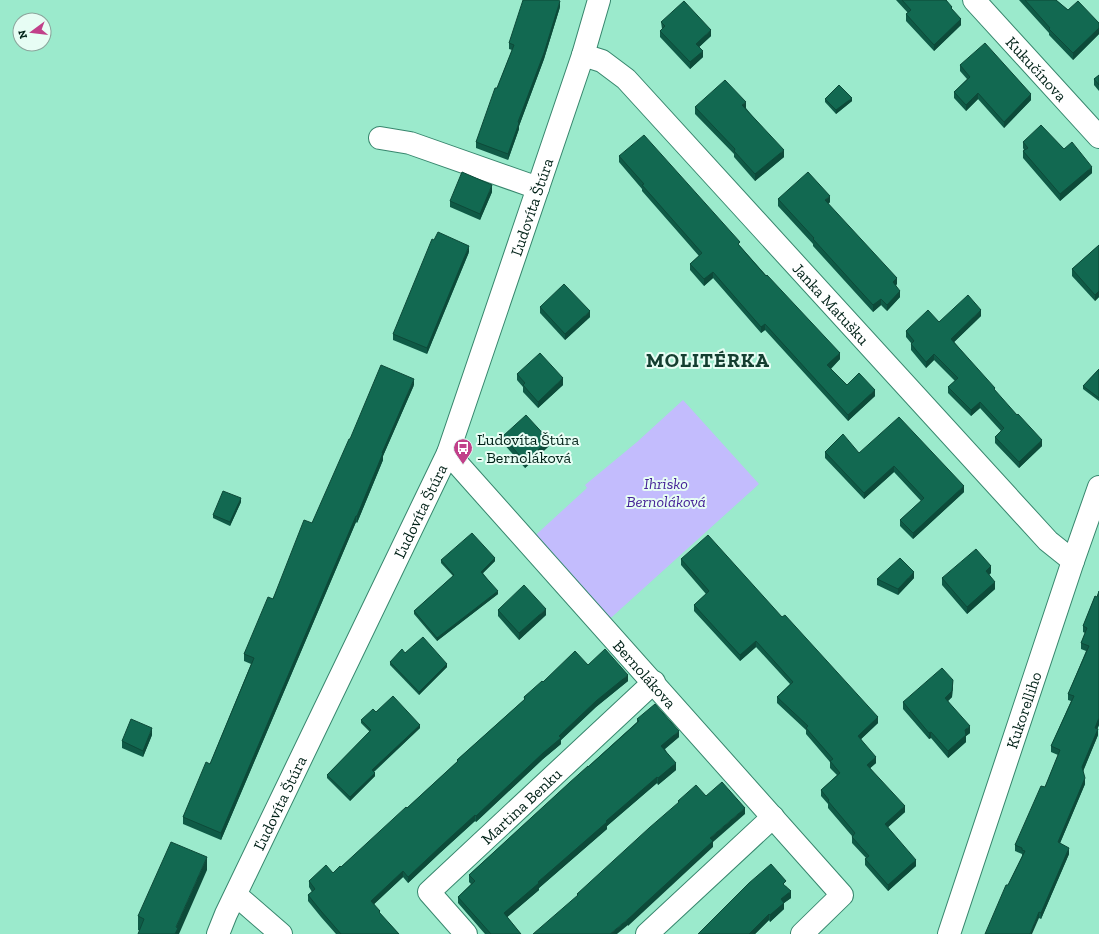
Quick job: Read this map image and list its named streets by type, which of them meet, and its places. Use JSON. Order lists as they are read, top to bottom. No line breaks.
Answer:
{"streets":{"street":["Kukučínova","Ľudovíta Štúra","Janka Matušku","Bernolákova","Kukorelliho","Martina Benku"]},"crossings":[["Ľudovíta Štúra","Janka Matušku"],["Ľudovíta Štúra","Bernolákova"],["Janka Matušku","Kukorelliho"],["Bernolákova","Martina Benku"]],"districts":["MOLITÉRKA"],"parks":["Ihrisko Bernoláková"],"places":{"bus stop":["Ľudovíta Štúra - Bernoláková"]},"north":"left"}
